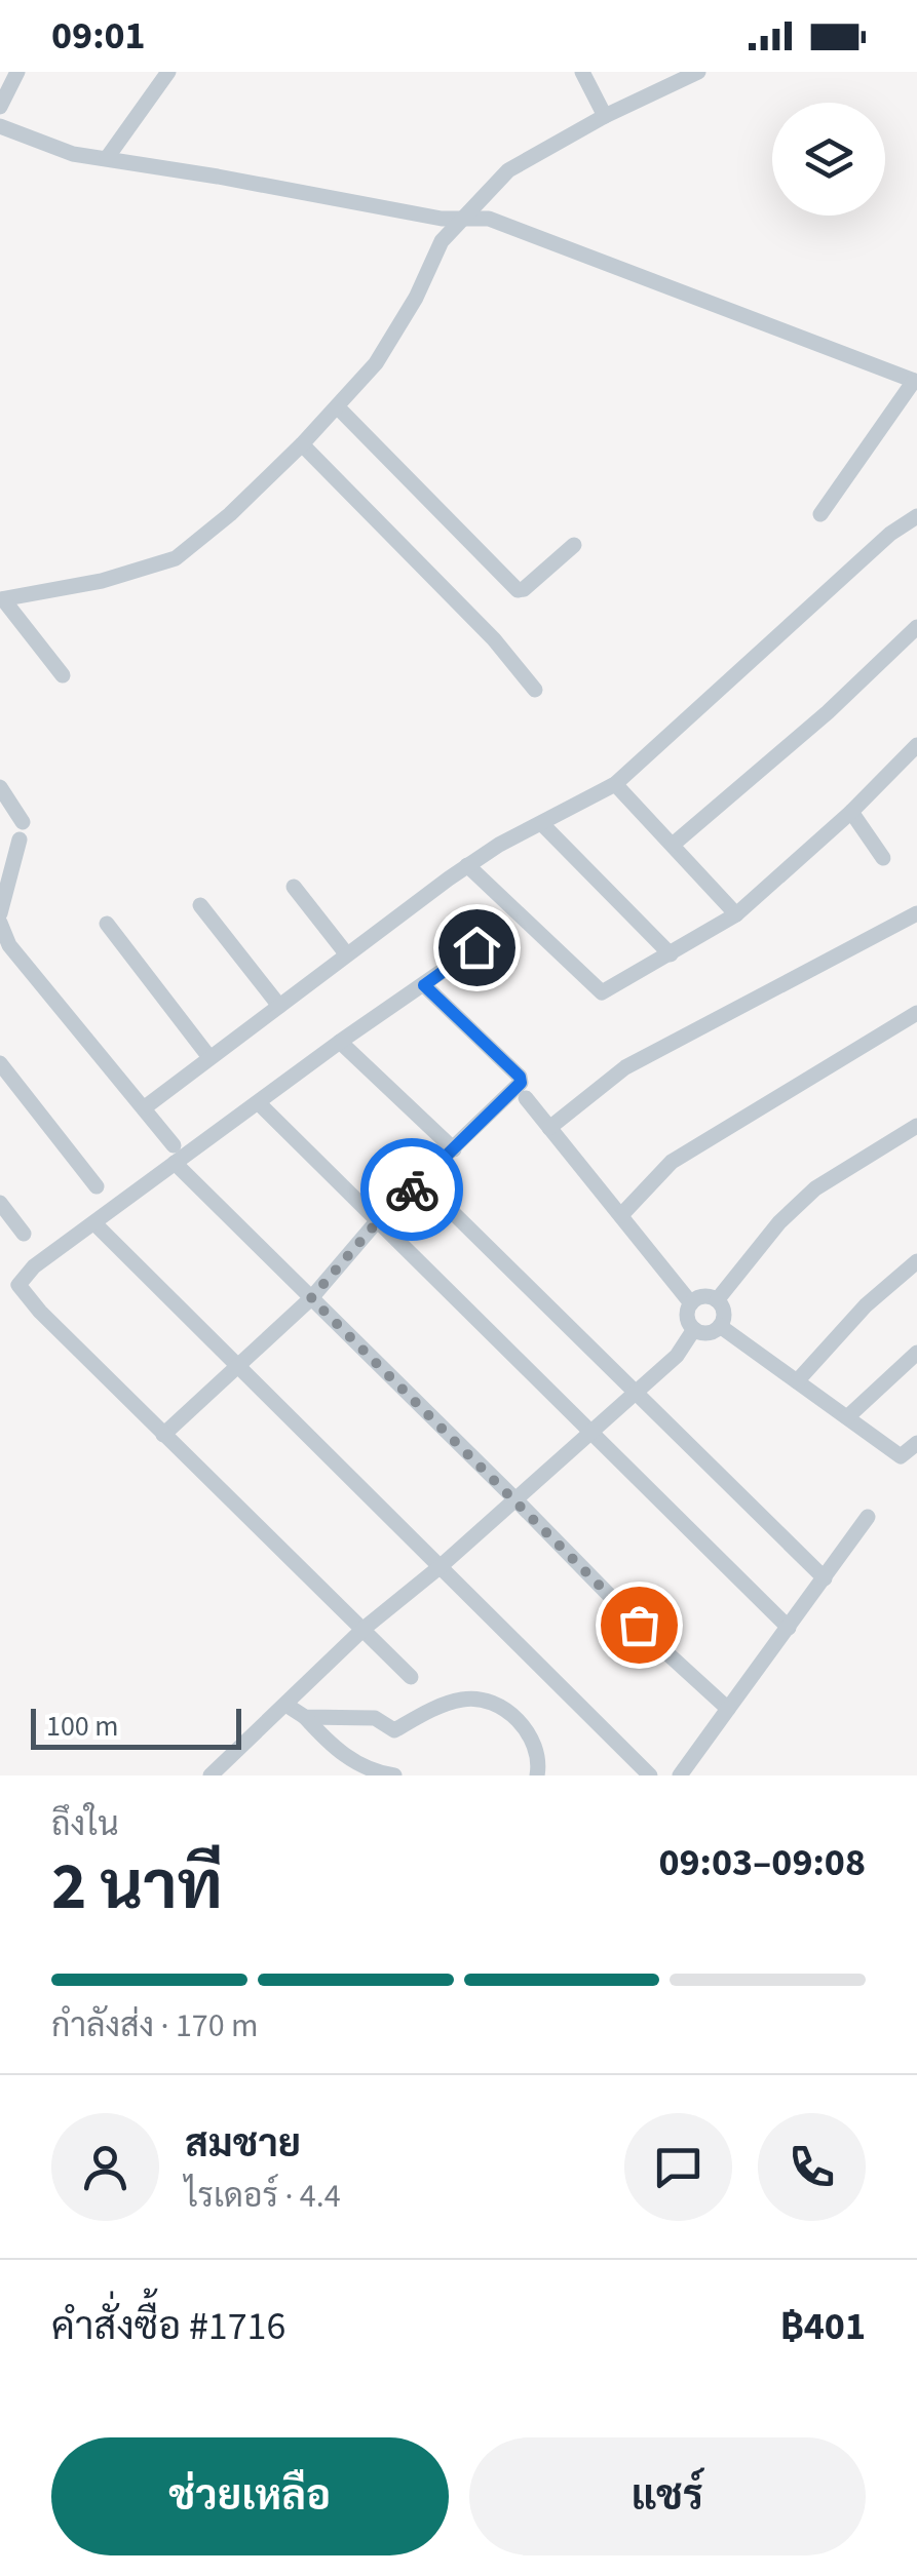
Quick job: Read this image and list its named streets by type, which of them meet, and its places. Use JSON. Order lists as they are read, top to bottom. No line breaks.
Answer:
{"scale_bar":"100 m","page":{"status":"09:01","scale":"100 m","heading":["2 นาที","ถึงใน","09:03–09:08"],"panel":["สมชาย","ไรเดอร์ · 4.4","คำสั่งซื้อ #1716","฿401"],"bar":"กำลังส่ง · 170 m","buttons":["ช่วยเหลือ","แชร์"]}}
